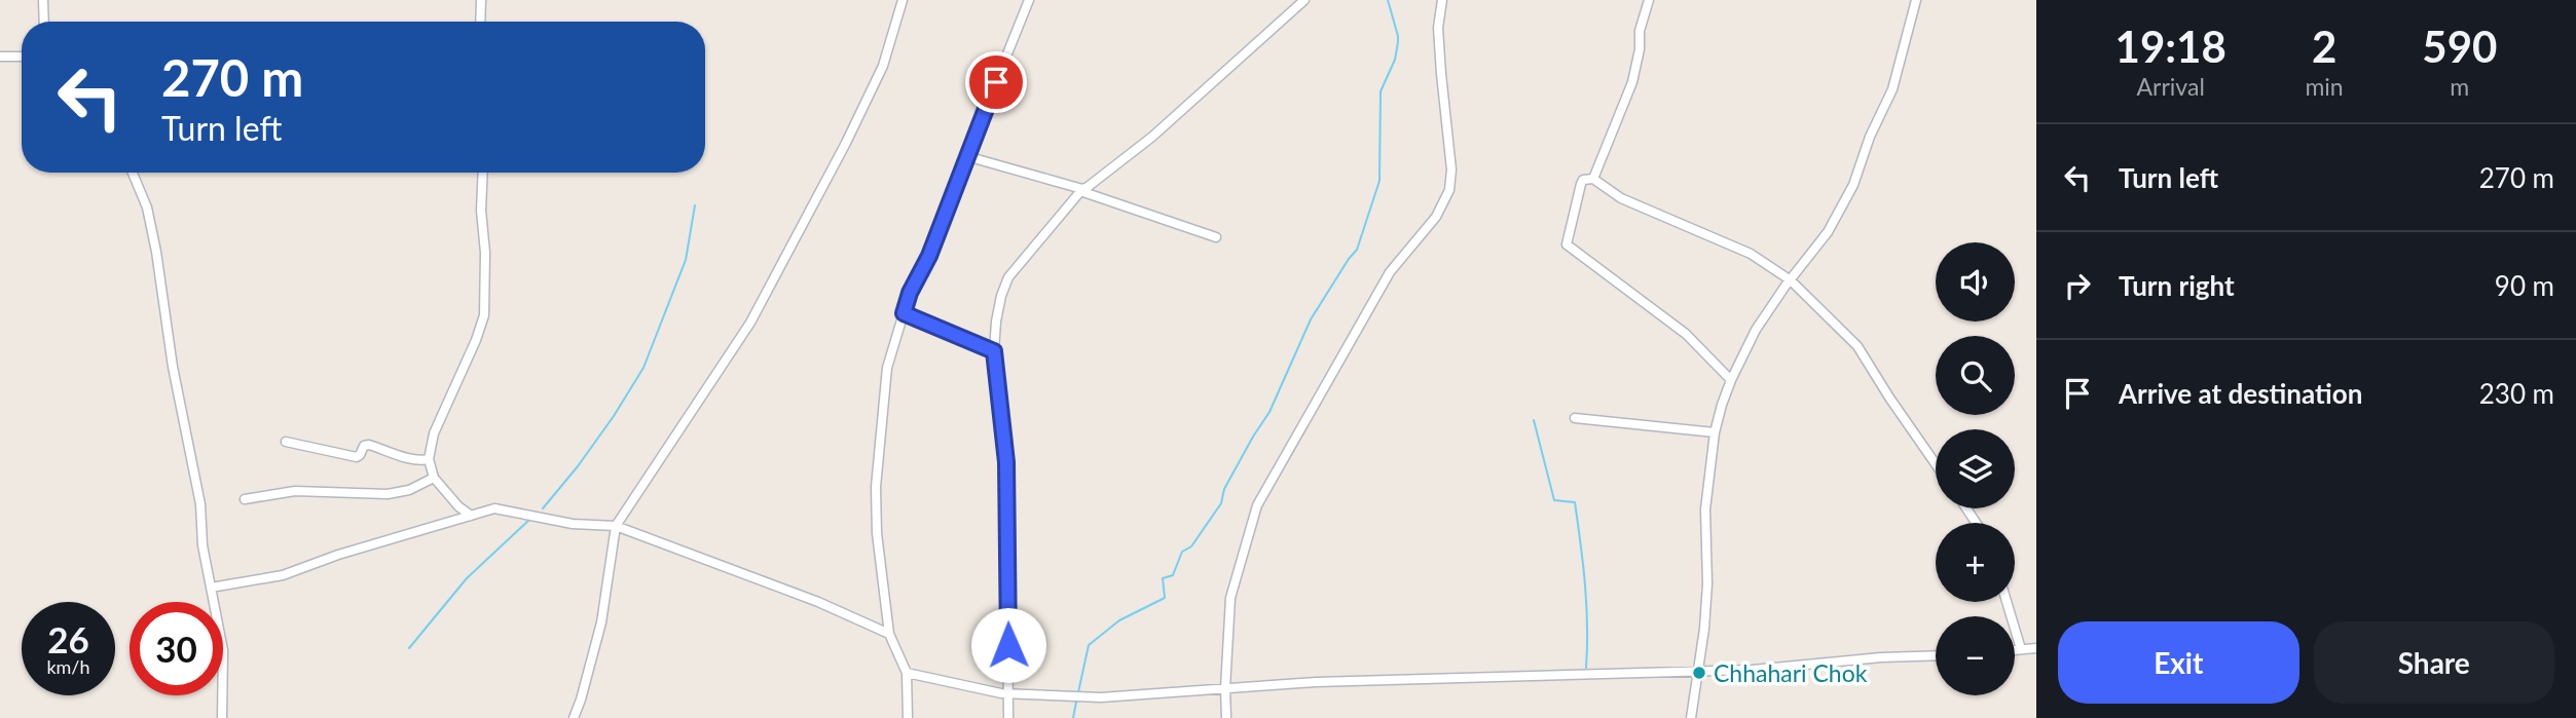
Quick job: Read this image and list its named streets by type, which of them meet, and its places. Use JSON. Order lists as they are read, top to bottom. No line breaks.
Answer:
{"places":["Chhahari Chok"],"page":{"eta":["19:18","Arrival","2","min","590","m"],"turn":["270 m","Turn left"],"list":[{"name":"Turn left","value":"270 m"},{"name":"Turn right","value":"90 m"},{"name":"Arrive at destination","value":"230 m"}],"map_buttons":["+","−"],"speed":"26 km/h","limit":"30","buttons":["Exit","Share"]}}
